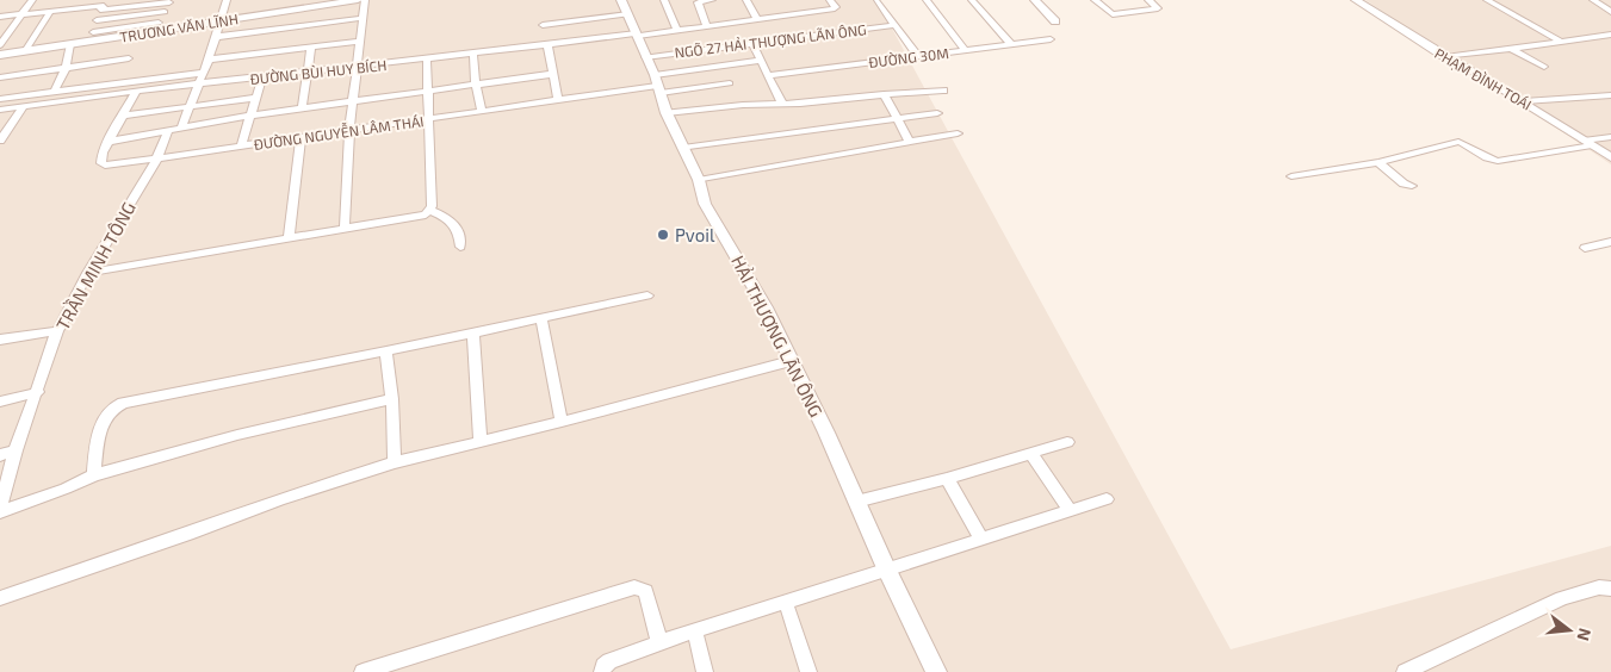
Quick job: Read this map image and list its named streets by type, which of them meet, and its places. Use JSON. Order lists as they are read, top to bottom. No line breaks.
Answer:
{"streets":{"street":["TRƯƠNG VĂN LĨNH","NGÕ 27 HẢI THƯỢNG LÃN ÔNG","ĐƯỜNG 30M","ĐƯỜNG BÙI HUY BÍCH","PHẠM ĐÌNH TOÁI","ĐƯỜNG NGUYỄN LÂM THÁI","TRẦN MINH TÔNG","HẢI THƯỢNG LÃN ÔNG"]},"crossings":[["NGÕ 27 HẢI THƯỢNG LÃN ÔNG","HẢI THƯỢNG LÃN ÔNG"],["ĐƯỜNG BÙI HUY BÍCH","HẢI THƯỢNG LÃN ÔNG"],["ĐƯỜNG NGUYỄN LÂM THÁI","TRẦN MINH TÔNG"],["ĐƯỜNG NGUYỄN LÂM THÁI","HẢI THƯỢNG LÃN ÔNG"]],"places":["Pvoil"],"north":"right"}
